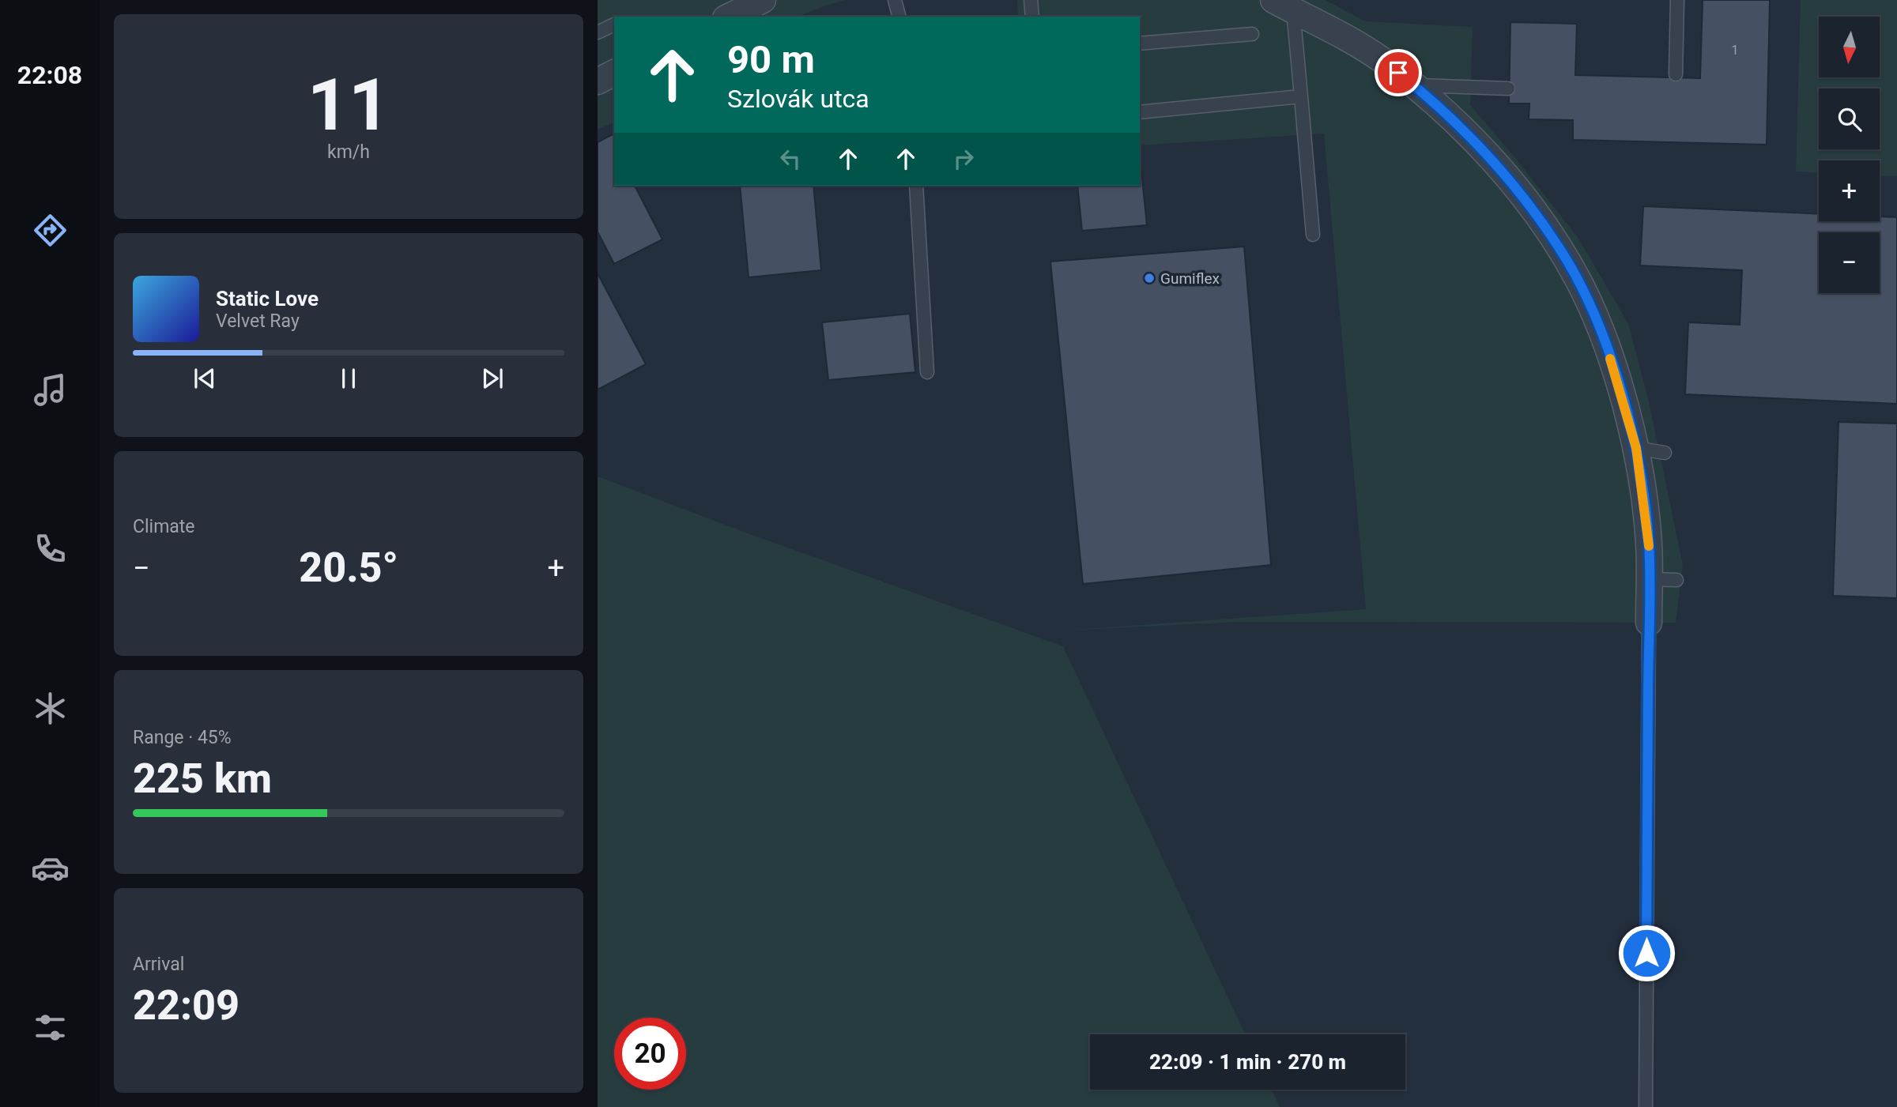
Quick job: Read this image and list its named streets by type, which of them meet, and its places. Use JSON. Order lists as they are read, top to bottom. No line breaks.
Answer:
{"places":["Gumiflex"],"house_numbers":["1"],"north":"bottom","page":{"tabs":"22:08","tile":[["11","km/h"],"Climate",["Range · 45%","225 km"],["Arrival","22:09"]],"map_buttons":["+","−"],"turn":["90 m","Szlovák utca"],"song":["Static Love","Velvet Ray"],"heat":["−","20.5°","+"],"limit":"20","trip":"22:09 · 1 min · 270 m"}}
